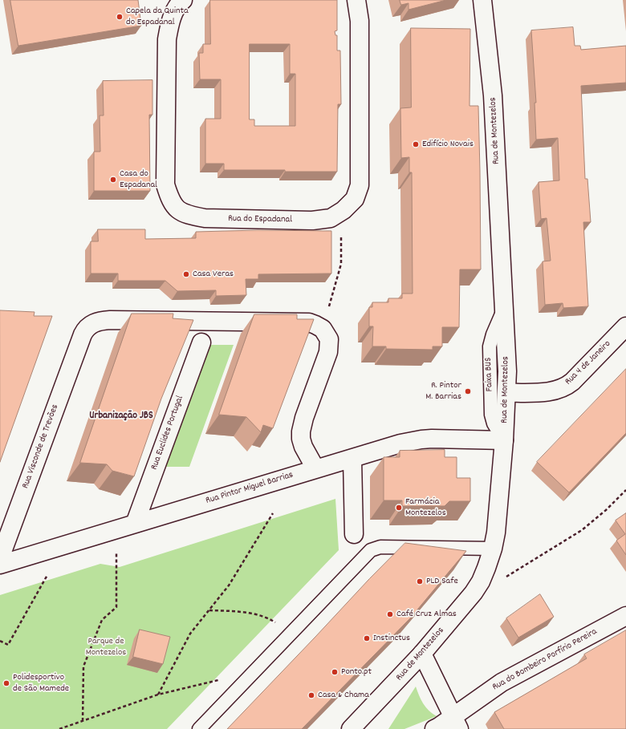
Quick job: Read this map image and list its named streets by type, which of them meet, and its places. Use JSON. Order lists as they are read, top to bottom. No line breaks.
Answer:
{"streets":{"street":["Rua de Montezelos","Rua do Espadanal","Rua 4 de Janeiro","Rua Euclides Portugal","Rua Visconde de Trevões","Rua Pintor Miguel Barrias","Rua do Bombeiro Porfírio Pereira"],"lane":["Faixa BUS"]},"crossings":[["Rua de Montezelos","Rua 4 de Janeiro"],["Rua de Montezelos","Faixa BUS"],["Rua de Montezelos","Rua Pintor Miguel Barrias"],["Faixa BUS","Rua Pintor Miguel Barrias"],["Rua Euclides Portugal","Rua Pintor Miguel Barrias"]],"districts":["Urbanização JBS"],"parks":["Parque de Montezelos"],"places":["Capela da Quinta do Espadanal","Edifício Novais","Casa do Espadanal","Casa Veras","R. Pintor M. Barrias","Farmácia Montezelos","PLD Safe","Café Cruz Almas","Instinctus","Ponto.pt","Polidesportivo de São Mamede","Casa & Chama"]}
